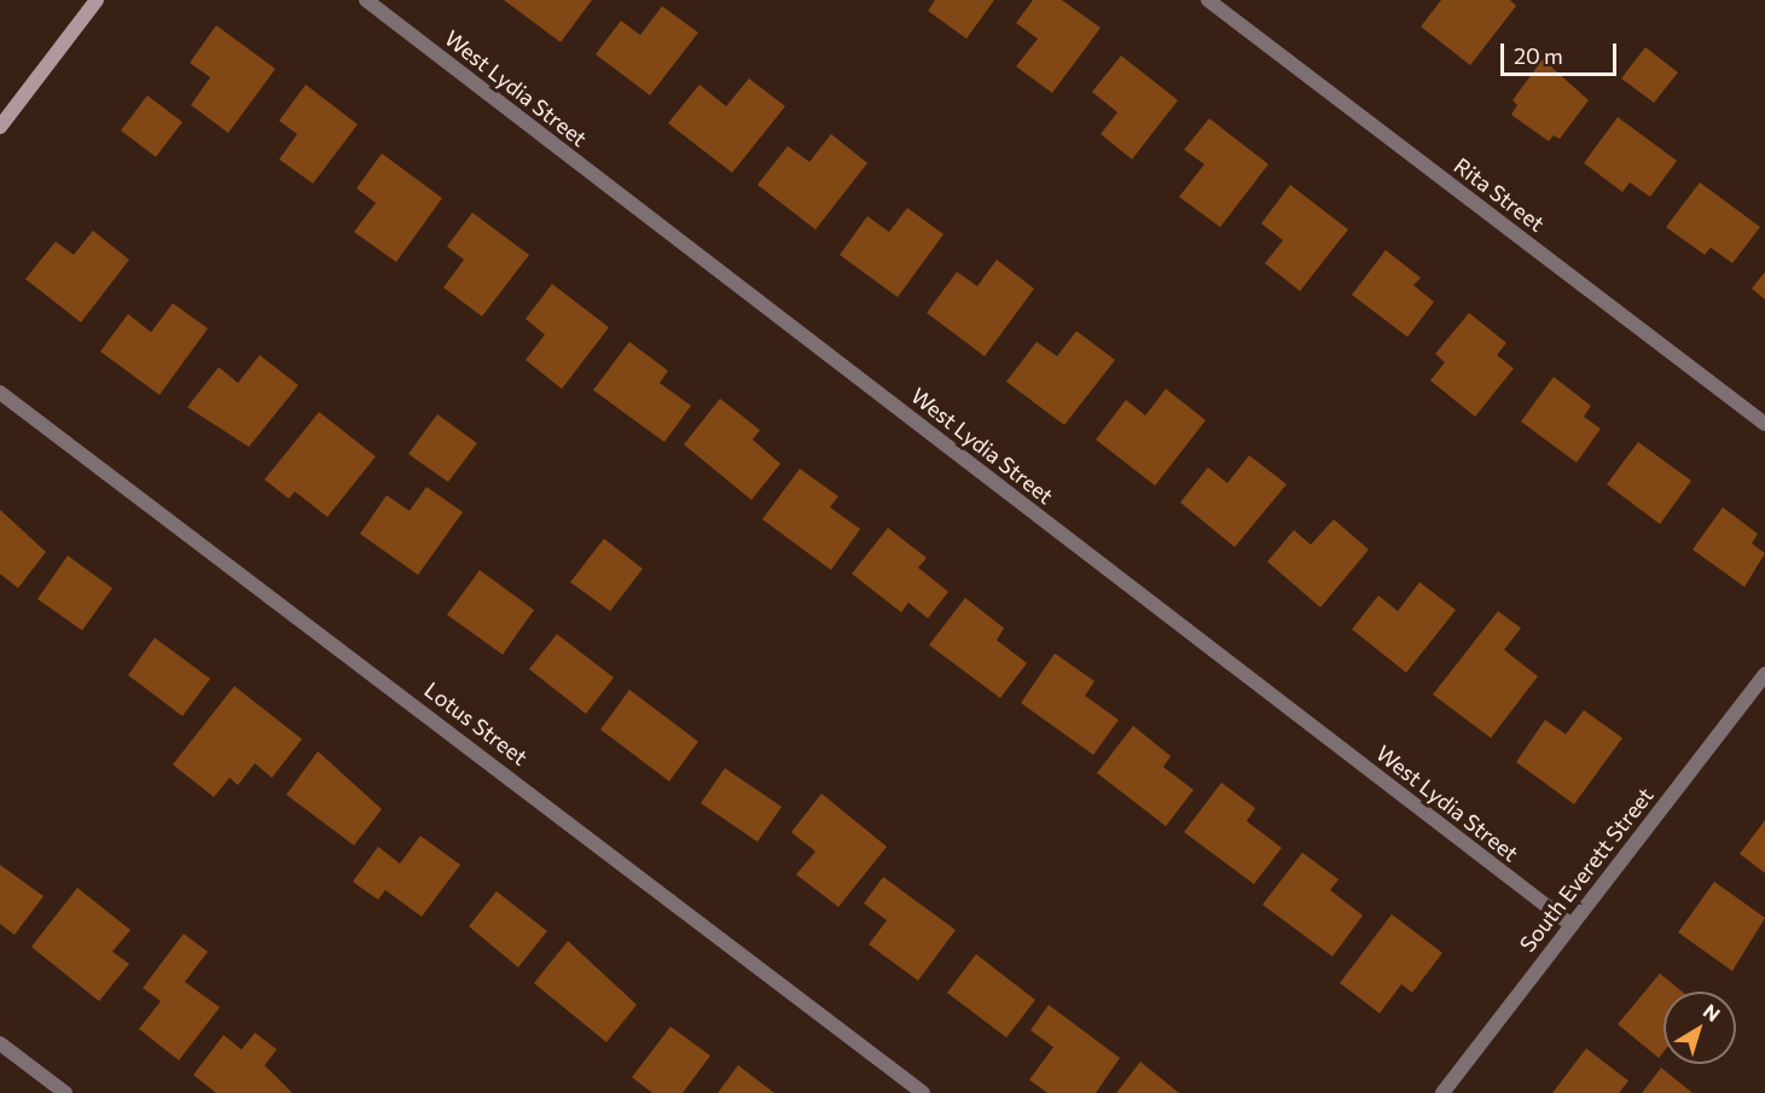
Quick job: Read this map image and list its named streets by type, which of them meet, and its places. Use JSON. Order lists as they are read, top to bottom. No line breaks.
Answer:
{"streets":{"street":["West Lydia Street","Rita Street","Lotus Street","South Everett Street"]},"crossings":[["West Lydia Street","South Everett Street"]],"scale_bar":"20 m","north":"top right"}
